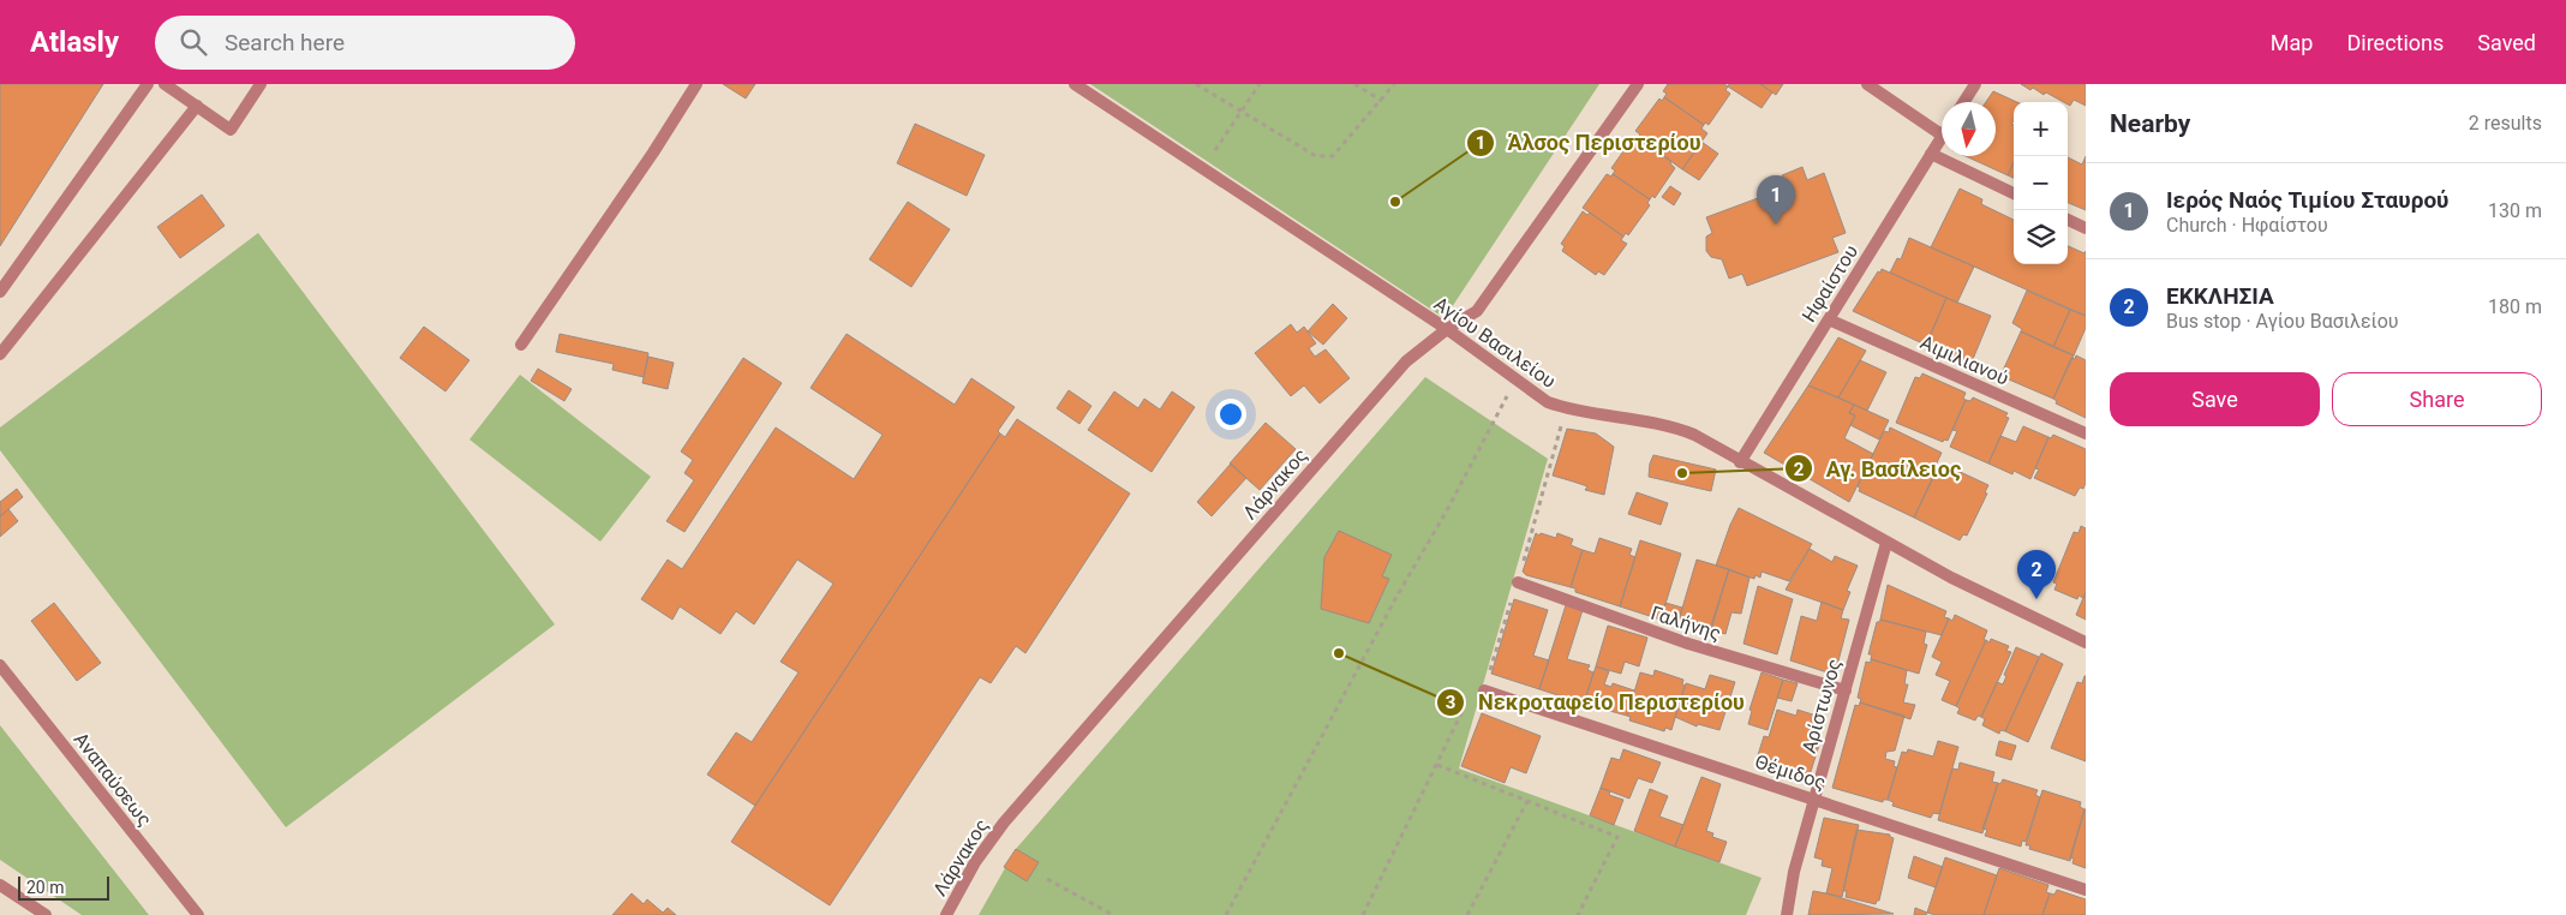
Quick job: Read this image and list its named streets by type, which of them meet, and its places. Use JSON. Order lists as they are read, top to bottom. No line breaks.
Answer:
{"streets":{"street":["Ηφαίστου","Αγίου Βασιλείου","Αιμιλιανού","Λάρνακος","Γαλήνης","Αρίστωνος","Θέμιδος","Αναπαύσεως"]},"crossings":[["Ηφαίστου","Αγίου Βασιλείου"],["Ηφαίστου","Αιμιλιανού"],["Αγίου Βασιλείου","Λάρνακος"],["Αγίου Βασιλείου","Αρίστωνος"],["Γαλήνης","Αρίστωνος"],["Αρίστωνος","Θέμιδος"]],"places":["Άλσος Περιστερίου","Αγ. Βασίλειος","Νεκροταφείο Περιστερίου"],"scale_bar":"20 m","north":"bottom","page":{"header":"Atlasly","search":"Search here","nav":["Map","Directions","Saved"],"heading":["Nearby","2 results"],"map_buttons":["+","−"],"list":[{"mark":"1","name":"Ιερός Ναός Τιμίου Σταυρού","note":"Church · Ηφαίστου","value":"130 m"},{"mark":"2","name":"ΕΚΚΛΗΣΙΑ","note":"Bus stop · Αγίου Βασιλείου","value":"180 m"}],"pins":["1","2"],"buttons":["Save","Share"],"scale":"20 m"}}
